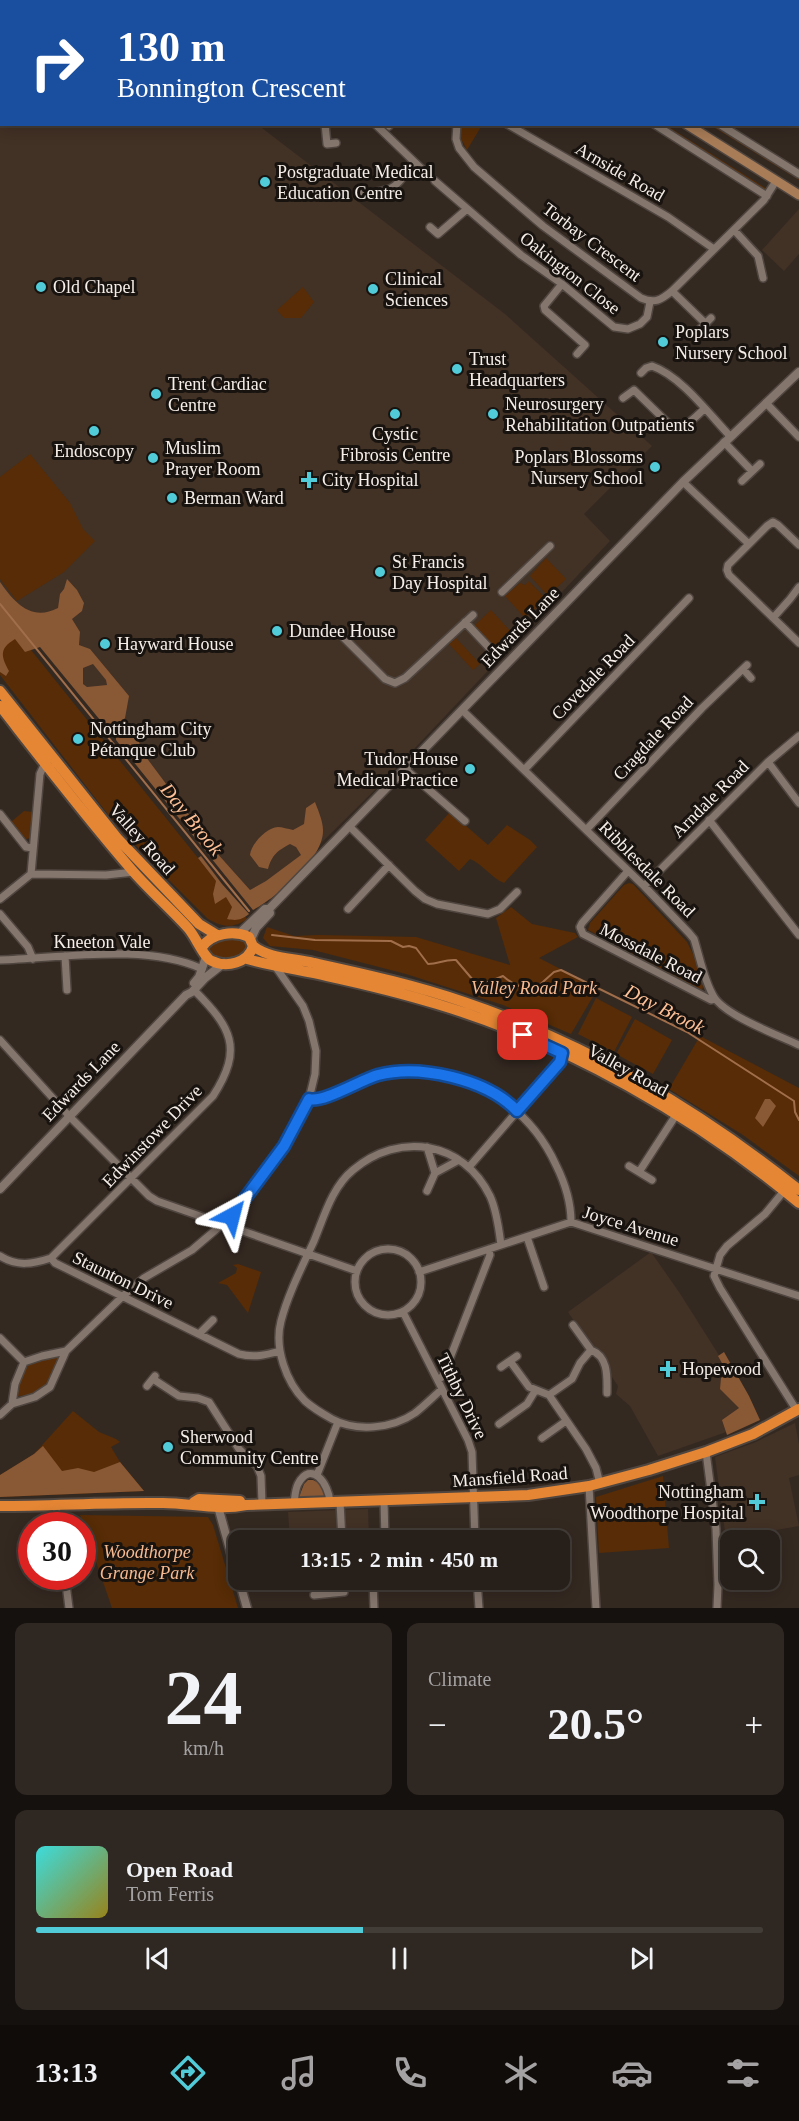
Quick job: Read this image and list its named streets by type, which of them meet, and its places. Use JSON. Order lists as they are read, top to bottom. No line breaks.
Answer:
{"streets":{"highway":["Valley Road","Mansfield Road"],"street":["Arnside Road","Torbay Crescent","Oakington Close","Edwards Lane","Covedale Road","Cragdale Road","Arndale Road","Ribblesdale Road","Kneeton Vale","Mossdale Road","Edwinstowe Drive","Joyce Avenue","Staunton Drive","Tithby Drive"]},"crossings":[["Arnside Road","Torbay Crescent"],["Torbay Crescent","Oakington Close"],["Edwards Lane","Valley Road"],["Edwards Lane","Ribblesdale Road"],["Edwards Lane","Kneeton Vale"],["Edwards Lane","Edwinstowe Drive"],["Covedale Road","Ribblesdale Road"],["Cragdale Road","Ribblesdale Road"],["Arndale Road","Ribblesdale Road"],["Ribblesdale Road","Mossdale Road"],["Edwinstowe Drive","Staunton Drive"],["Joyce Avenue","Tithby Drive"],["Tithby Drive","Mansfield Road"]],"water":["Day Brook"],"parks":["Valley Road Park","Woodthorpe Grange Park"],"places":{"other":["Postgraduate Medical Education Centre","Old Chapel","Clinical Sciences","Poplars Nursery School","Trust Headquarters","Trent Cardiac Centre","Cystic Fibrosis Centre","Neurosurgery Rehabilitation Outpatients","Endoscopy","Muslim Prayer Room","Poplars Blossoms Nursery School","Berman Ward","St Francis Day Hospital","Dundee House","Hayward House","Nottingham City Pétanque Club","Tudor House Medical Practice","Sherwood Community Centre"],"health":["City Hospital","Hopewood","Nottingham Woodthorpe Hospital"]},"page":{"turn":["130 m","Bonnington Crescent"],"limit":"30","trip":"13:15 · 2 min · 450 m","tile":[["24","km/h"],"Climate"],"heat":["−","20.5°","+"],"song":["Open Road","Tom Ferris"],"tabs":"13:13"}}
